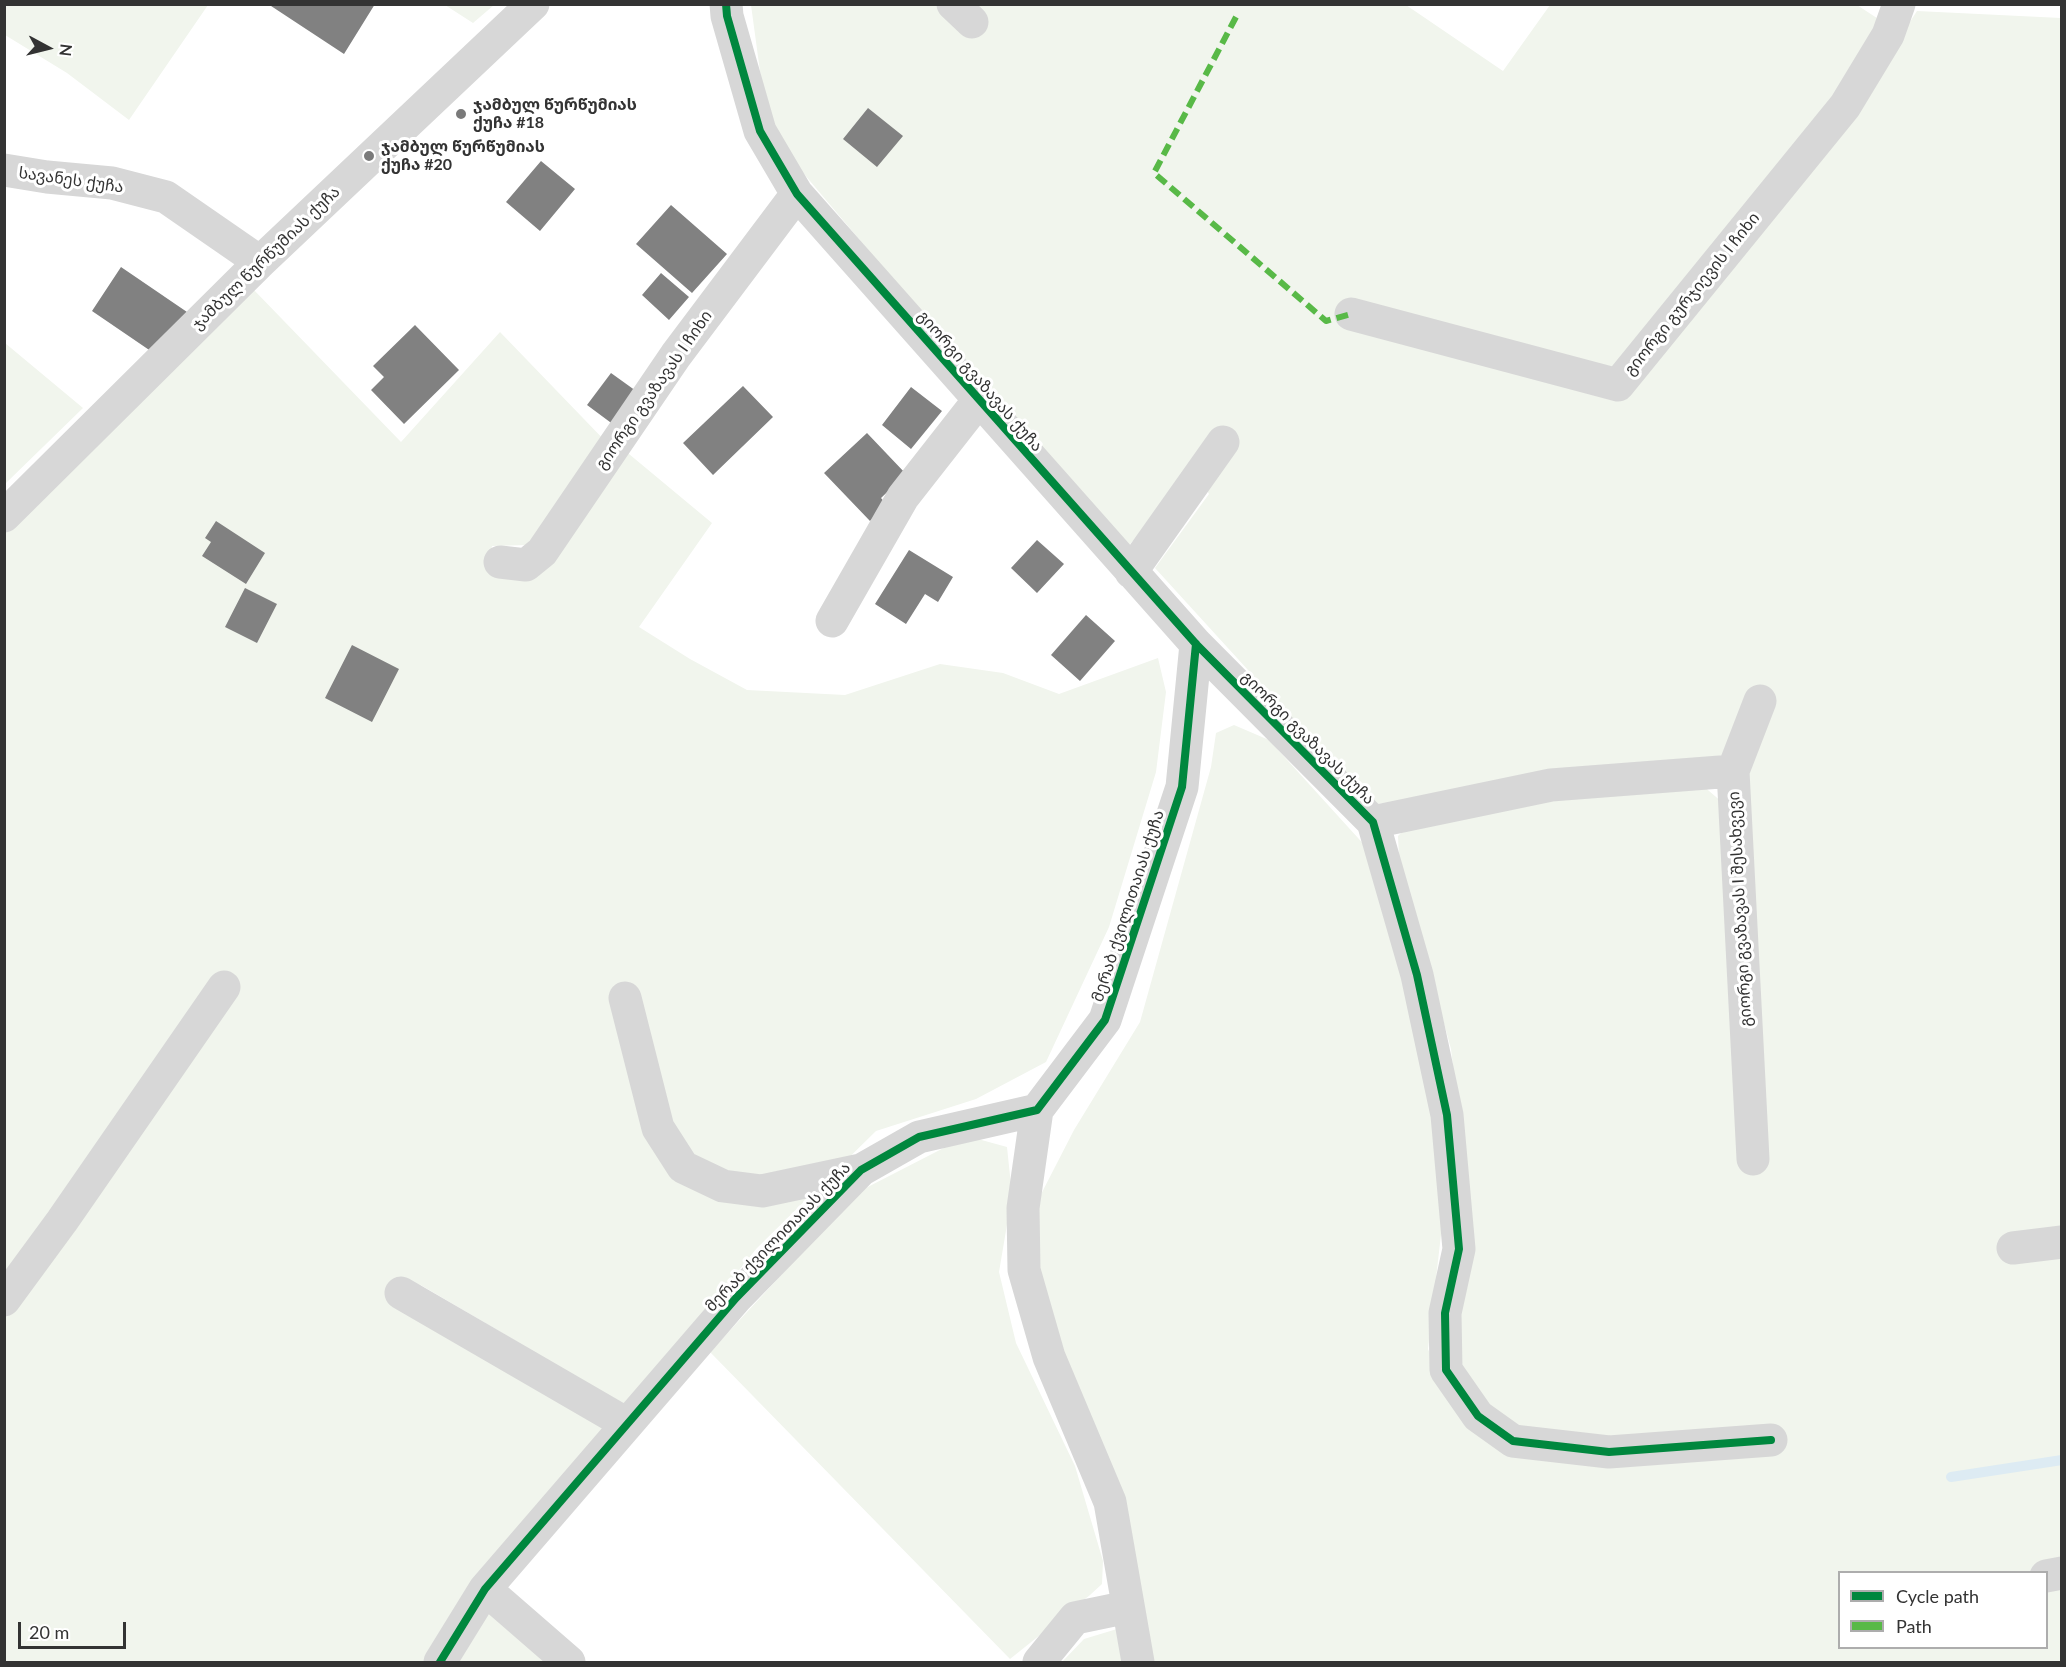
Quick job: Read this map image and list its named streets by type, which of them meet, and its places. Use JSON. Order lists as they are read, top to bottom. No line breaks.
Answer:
{"streets":{"street":["სავანეს ქუჩა","ჯამბულ წურწუმიას ქუჩა","გიორგი გურჯიევის I ჩიხი","გიორგი გვაზავას ქუჩა","გიორგი გვაზავას I ჩიხი","მერაბ ქვილითაიას ქუჩა","გიორგი გვაზავას I შესახვევი"]},"crossings":[["სავანეს ქუჩა","ჯამბულ წურწუმიას ქუჩა"],["გიორგი გვაზავას ქუჩა","გიორგი გვაზავას I ჩიხი"],["გიორგი გვაზავას ქუჩა","მერაბ ქვილითაიას ქუჩა"],["გიორგი გვაზავას ქუჩა","გიორგი გვაზავას I შესახვევი"]],"places":["ჯამბულ წურწუმიას ქუჩა #18","ჯამბულ წურწუმიას ქუჩა #20"],"legend":["Cycle path","Path"],"scale_bar":"20 m","north":"right"}
